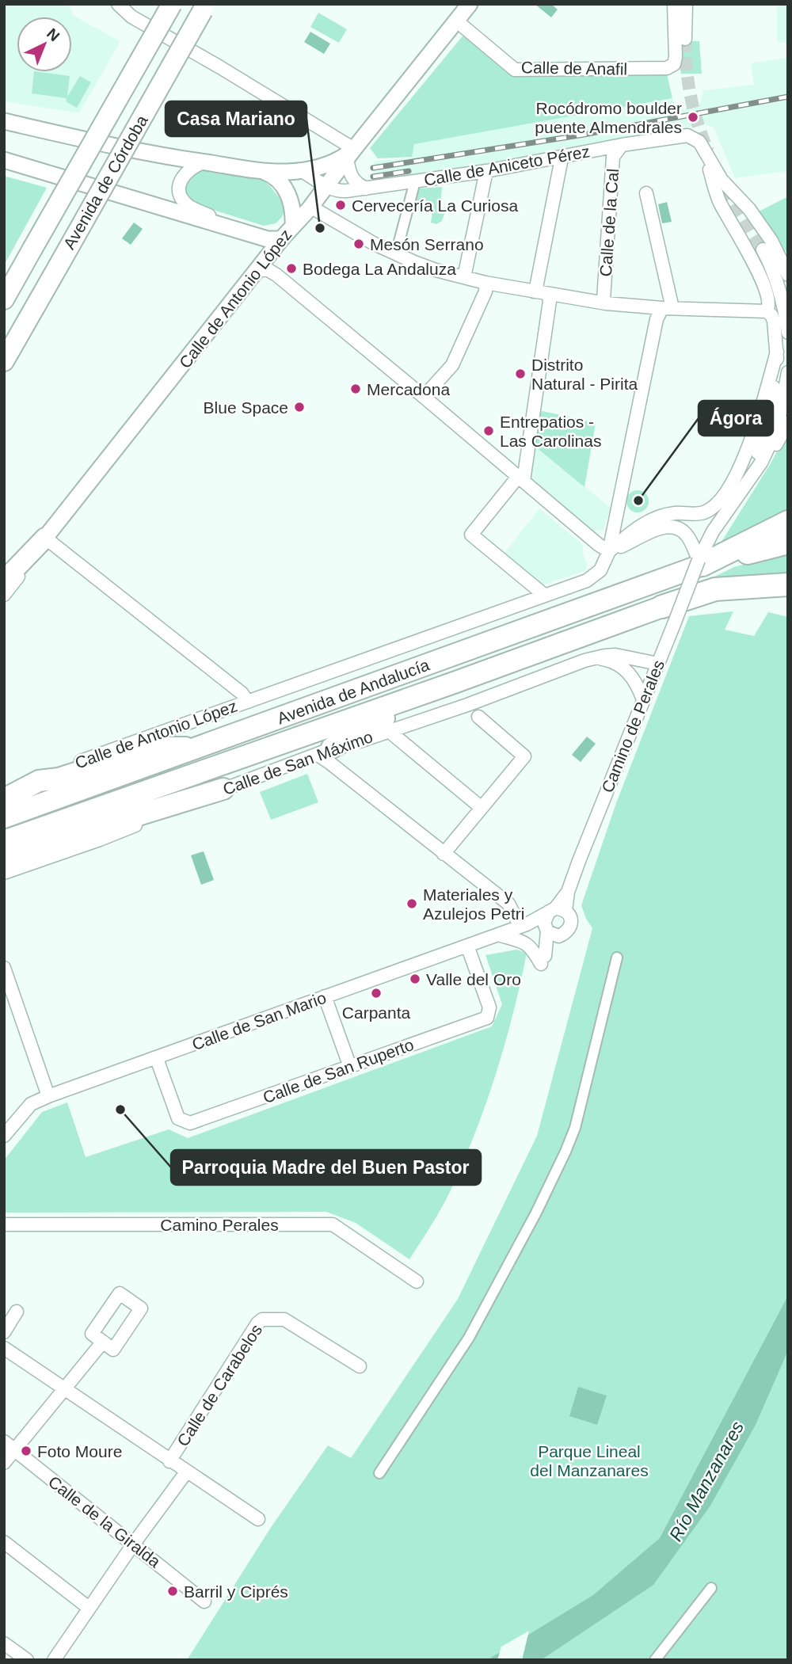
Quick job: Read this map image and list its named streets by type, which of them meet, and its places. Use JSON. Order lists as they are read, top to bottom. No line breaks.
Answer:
{"streets":{"highway":["Avenida de Andalucía"],"main road":["Avenida de Córdoba"],"street":["Calle de Anafil","Calle de Aniceto Pérez","Calle de la Cal","Calle de Antonio López","Camino de Perales","Calle de San Máximo","Calle de San Mario","Calle de San Ruperto","Camino Perales","Calle de Carabelos","Calle de la Giralda"]},"crossings":[["Calle de Anafil","Calle de Antonio López"],["Calle de Aniceto Pérez","Calle de la Cal"],["Calle de Aniceto Pérez","Calle de Antonio López"],["Calle de Aniceto Pérez","Camino de Perales"],["Calle de Antonio López","Camino de Perales"],["Avenida de Andalucía","Camino de Perales"],["Camino de Perales","Calle de San Máximo"],["Camino de Perales","Calle de San Mario"],["Calle de San Mario","Calle de San Ruperto"]],"water":["Río Manzanares"],"parks":["Parque Lineal del Manzanares"],"places":["Rocódromo boulder puente Almendrales","Cervecería La Curiosa","Casa Mariano","Mesón Serrano","Bodega La Andaluza","Distrito Natural - Pirita","Mercadona","Blue Space","Entrepatios - Las Carolinas","Ágora","Materiales y Azulejos Petri","Valle del Oro","Carpanta","Parroquia Madre del Buen Pastor","Foto Moure","Barril y Ciprés"],"north":"top right"}
